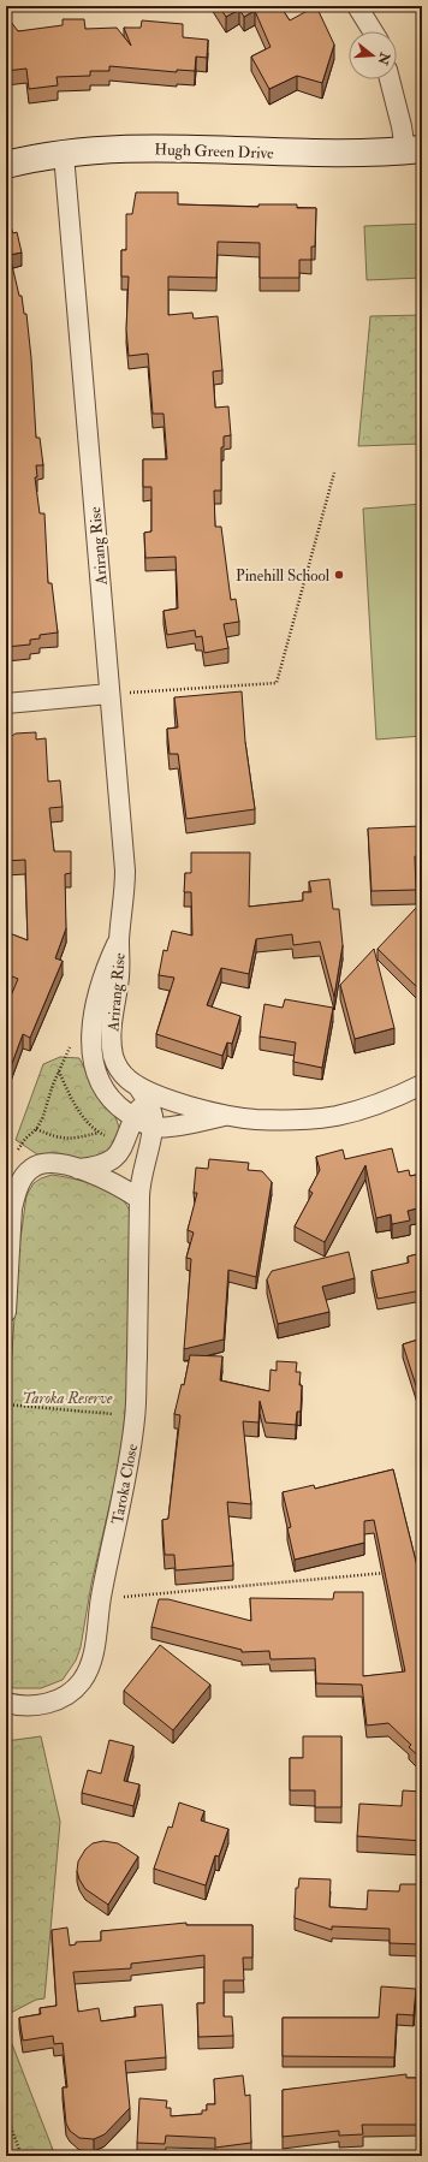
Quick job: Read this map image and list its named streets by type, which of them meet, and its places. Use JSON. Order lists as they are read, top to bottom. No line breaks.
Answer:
{"streets":{"main road":["Hugh Green Drive"],"street":["Arirang Rise","Taroka Close"]},"crossings":[["Hugh Green Drive","Arirang Rise"],["Arirang Rise","Taroka Close"]],"parks":["Taroka Reserve"],"places":["Pinehill School"],"north":"right"}
